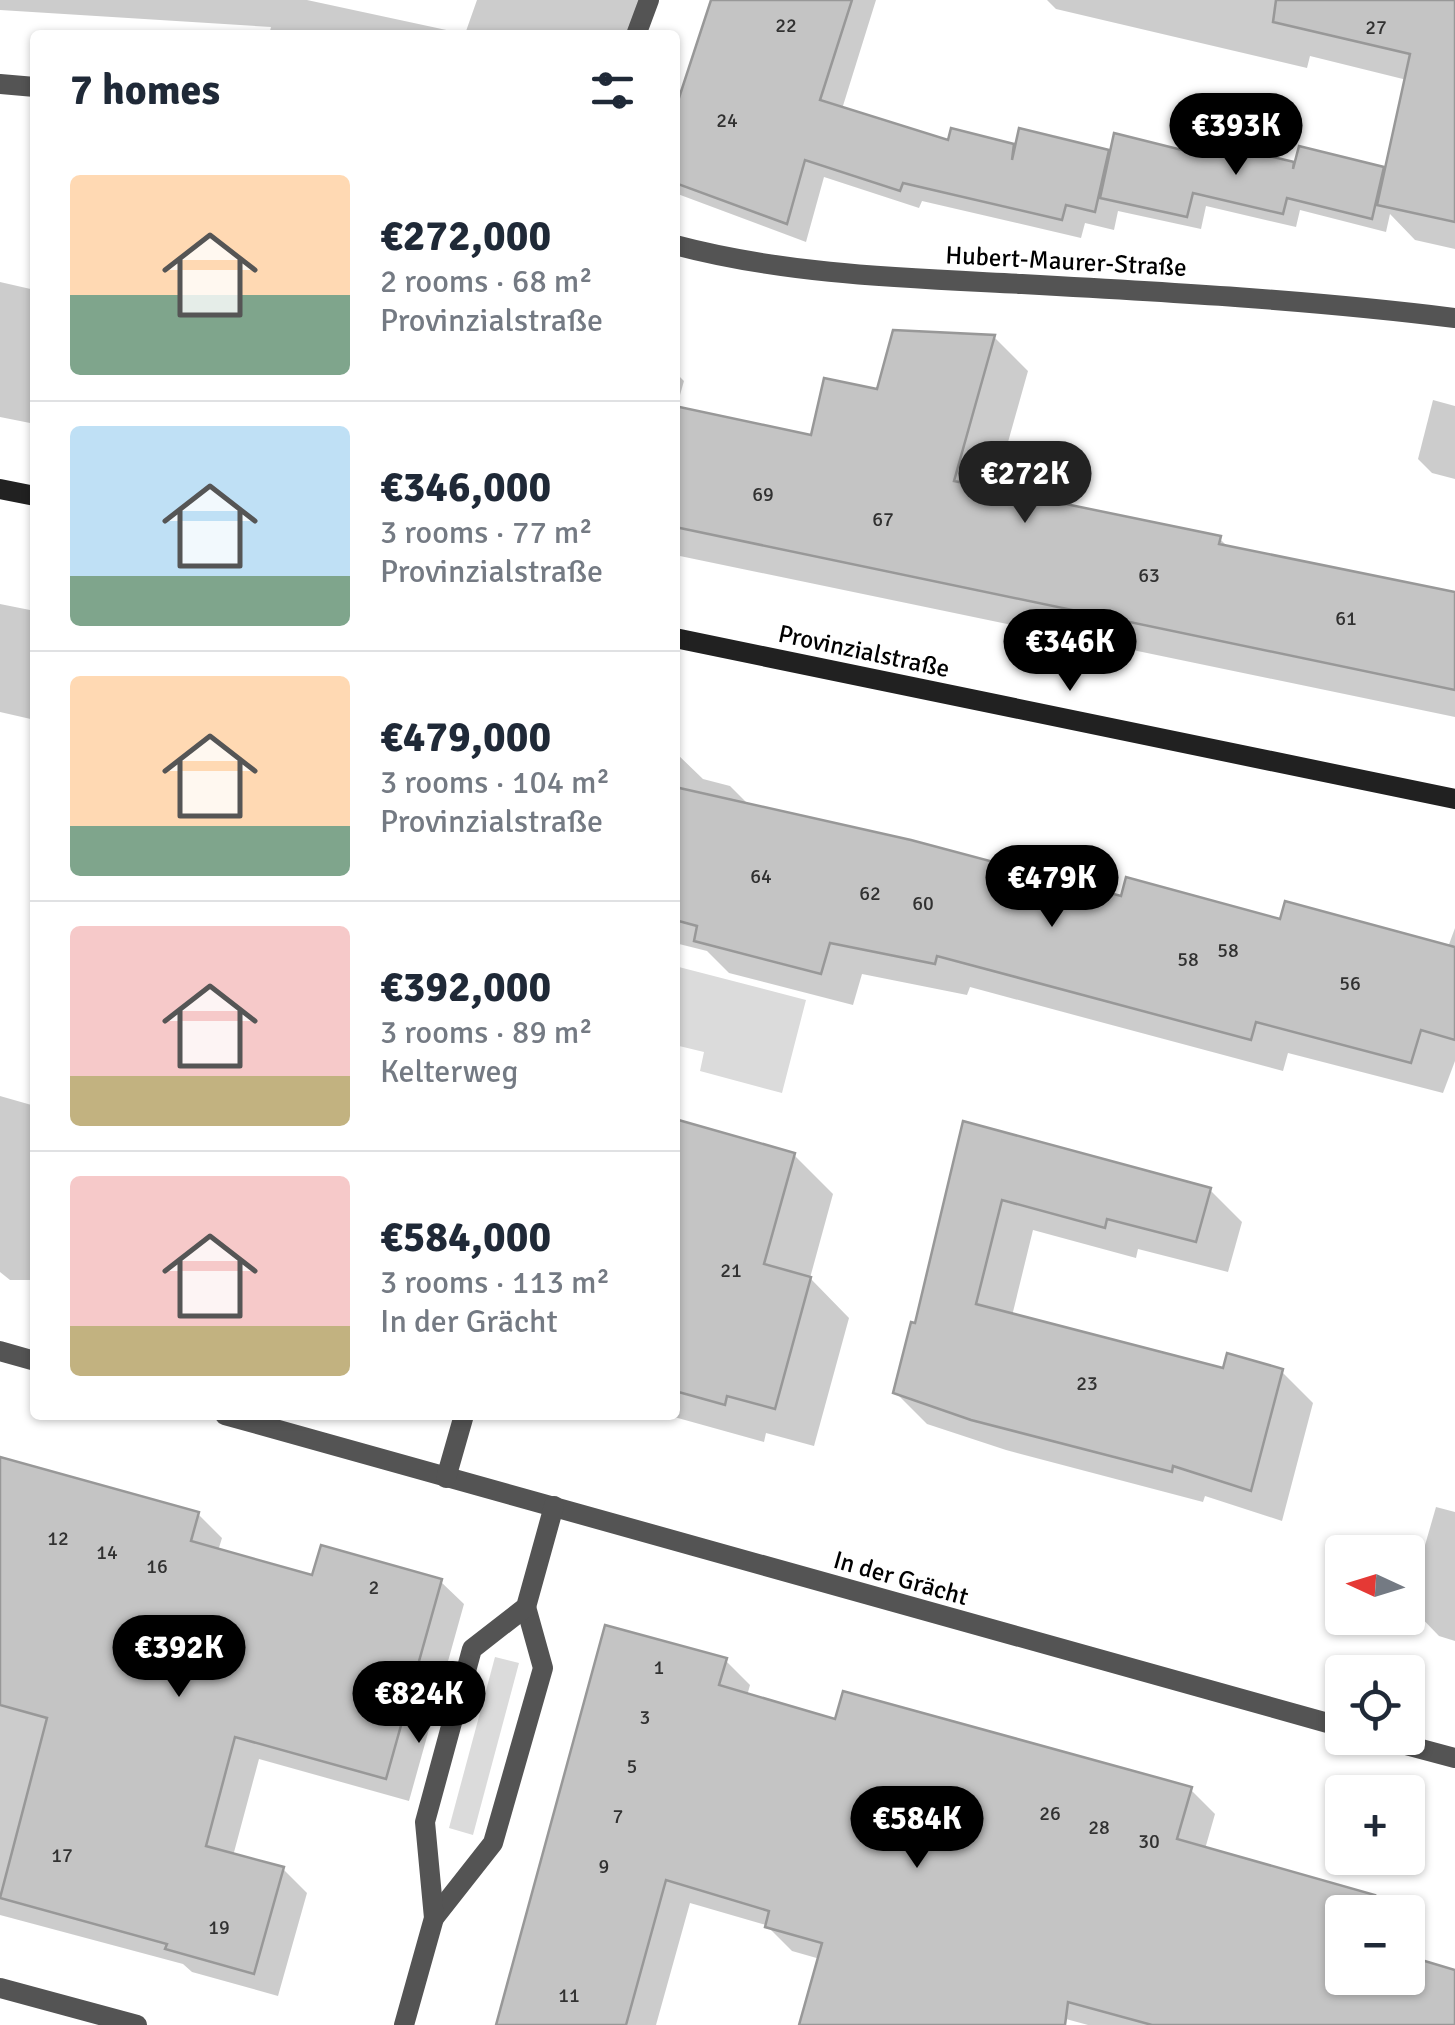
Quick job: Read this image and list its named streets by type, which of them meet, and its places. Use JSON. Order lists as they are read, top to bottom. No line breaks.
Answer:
{"streets":{"main road":["Provinzialstraße"],"street":["Hubert-Maurer-Straße","In der Grächt"]},"house_numbers":["22","27","24","69","67","63","61","64","62","60","58","58","56","21","23","12","14","16","2","1","3","5","26","7","28","30","17","9","19","11"],"north":"left","page":{"heading":"7 homes","price":["€393K","€272K","€346K","€479K","€392K","€824K","€584K"],"list":[{"name":"€272,000","note":"2 rooms · 68 m² · Provinzialstraße"},{"name":"€346,000","note":"3 rooms · 77 m² · Provinzialstraße"},{"name":"€479,000","note":"3 rooms · 104 m² · Provinzialstraße"},{"name":"€392,000","note":"3 rooms · 89 m² · Kelterweg"},{"name":"€584,000","note":"3 rooms · 113 m² · In der Grächt"}],"map_buttons":["+","−"]}}
